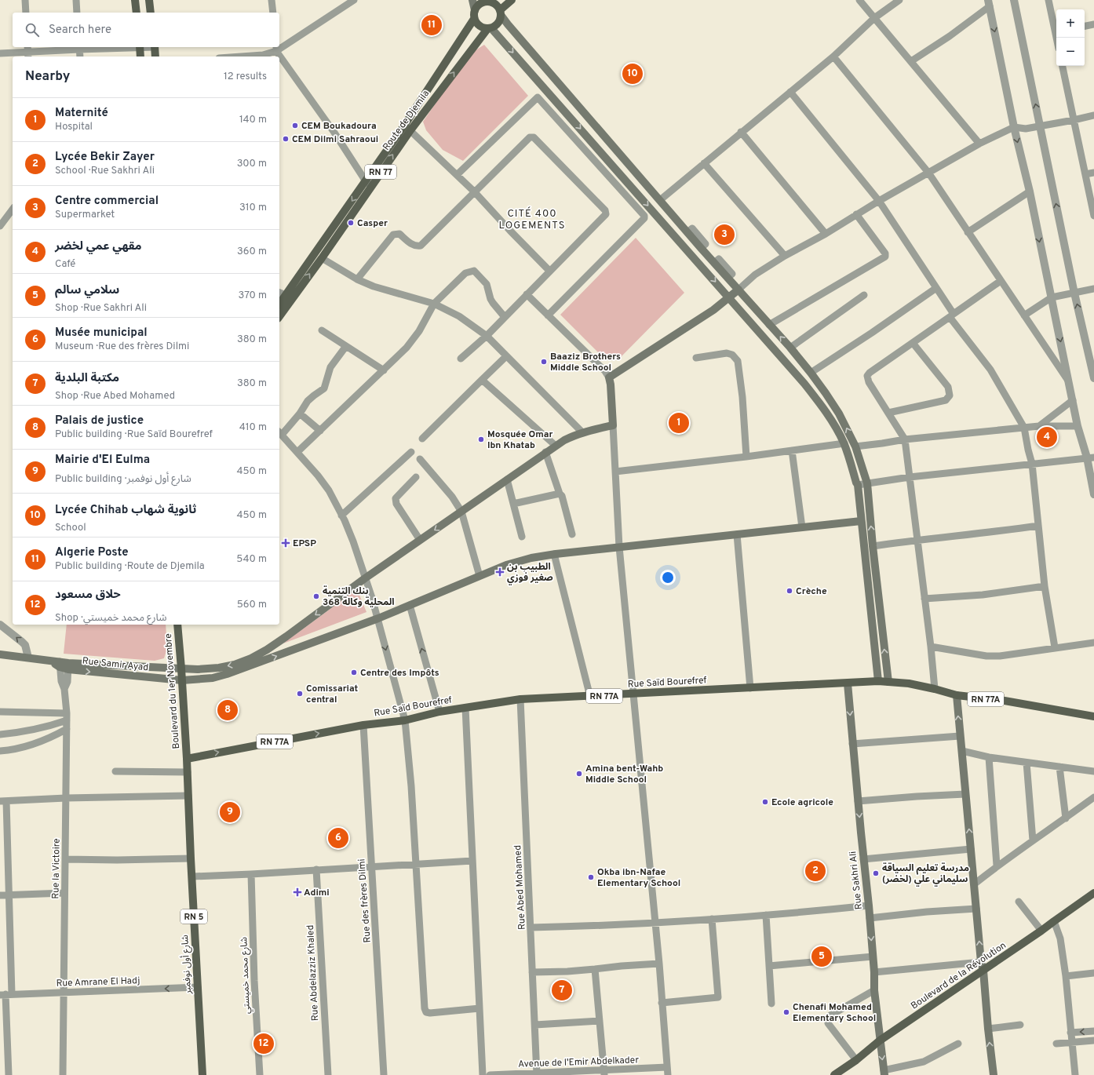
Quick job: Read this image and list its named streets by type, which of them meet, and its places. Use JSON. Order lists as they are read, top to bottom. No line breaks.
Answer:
{"streets":{"main road":["Route de Djemila","RN 77","Rue Samir Ayad","Rue Saïd Bourefref","Boulevard du 1er Novembre","RN 77A","Rue Sakhri Ali","RN 5","شارع أول نوفمبر","Boulevard de la Révolution"],"street":["Rue la Victoire","Rue Abed Mohamed","Rue des frères Dilmi","Rue Abdelazziz Khaled","شارع محمد خميستي","Rue Amrane El Hadj","Avenue de l'Emir Abdelkader"]},"crossings":[["Rue Samir Ayad","Boulevard du 1er Novembre"],["Rue Samir Ayad","Rue la Victoire"],["Rue Saïd Bourefref","Boulevard du 1er Novembre"],["Rue Saïd Bourefref","Rue Sakhri Ali"],["Rue Saïd Bourefref","Rue Abed Mohamed"],["Rue Saïd Bourefref","Rue des frères Dilmi"],["Rue Saïd Bourefref","شارع أول نوفمبر"],["Boulevard du 1er Novembre","شارع أول نوفمبر"],["Rue la Victoire","Rue Amrane El Hadj"],["Rue Sakhri Ali","Boulevard de la Révolution"],["Rue Abed Mohamed","Avenue de l'Emir Abdelkader"],["شارع أول نوفمبر","Rue Amrane El Hadj"]],"one_way":["Rue Sakhri Ali","Rue Amrane El Hadj"],"districts":["CITÉ 400 LOGEMENTS"],"places":{"other":["CEM Boukadoura","CEM Dilmi Sahraoui","Casper","Baaziz Brothers Middle School","Mosquée Omar Ibn Khatab","Crèche","بنك التنمية المحلية وكالة 368","Centre des Impôts","Comissariat central","Amina bent-Wahb Middle School","Ecole agricole","مدرسة تعليم السياقة سليماني علي (لخضر)","Okba ibn-Nafae Elementary School","Chenafi Mohamed Elementary School"],"health":["EPSP","الطبيب بن صغير فوزي","Adimi"]},"page":{"map_buttons":["+","−"],"search":"Search here","pins":["11","10","3","1","4","8","9","6","2","5","7","12"],"heading":["Nearby","12 results"],"list":[{"mark":"1","name":"Maternité","note":"Hospital","value":"140 m"},{"mark":"2","name":"Lycée Bekir Zayer","note":"School · Rue Sakhri Ali","value":"300 m"},{"mark":"3","name":"Centre commercial","note":"Supermarket","value":"310 m"},{"mark":"4","name":"مقهي عمي لخضر","note":"Café","value":"360 m"},{"mark":"5","name":"سلامي سالم","note":"Shop · Rue Sakhri Ali","value":"370 m"},{"mark":"6","name":"Musée municipal","note":"Museum · Rue des frères Dilmi","value":"380 m"},{"mark":"7","name":"مكتبة البلدية","note":"Shop · Rue Abed Mohamed","value":"380 m"},{"mark":"8","name":"Palais de justice","note":"Public building · Rue Saïd Bourefref","value":"410 m"},{"mark":"9","name":"Mairie d'El Eulma","note":"Public building · شارع أول نوفمبر","value":"450 m"},{"mark":"10","name":"Lycée Chihab ثانوية شهاب","note":"School","value":"450 m"},{"mark":"11","name":"Algerie Poste","note":"Public building · Route de Djemila","value":"540 m"},{"mark":"12","name":"حلاق مسعود","note":"Shop · شارع محمد خميستي","value":"560 m"}]}}
